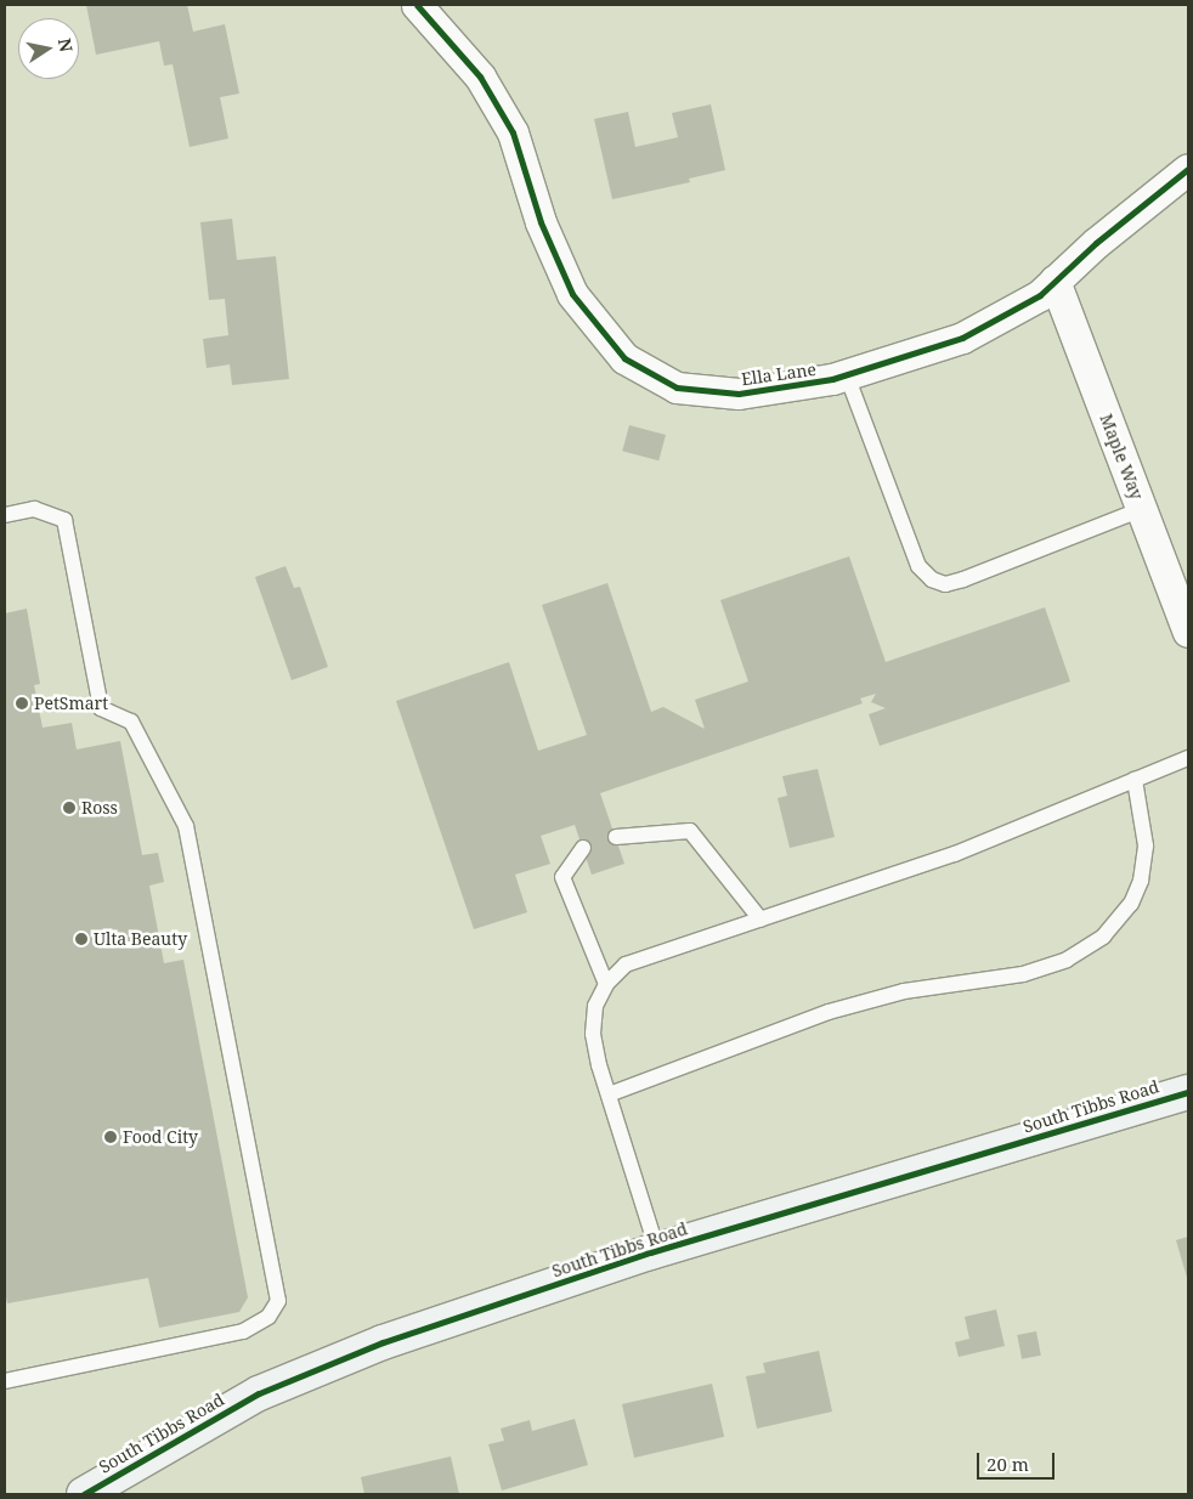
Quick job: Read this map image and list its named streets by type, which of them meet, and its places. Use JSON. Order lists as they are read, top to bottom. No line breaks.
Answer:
{"streets":{"street":["Ella Lane","Maple Way","South Tibbs Road"]},"crossings":[["Ella Lane","Maple Way"]],"places":["PetSmart","Ross","Ulta Beauty","Food City"],"scale_bar":"20 m","north":"right"}
